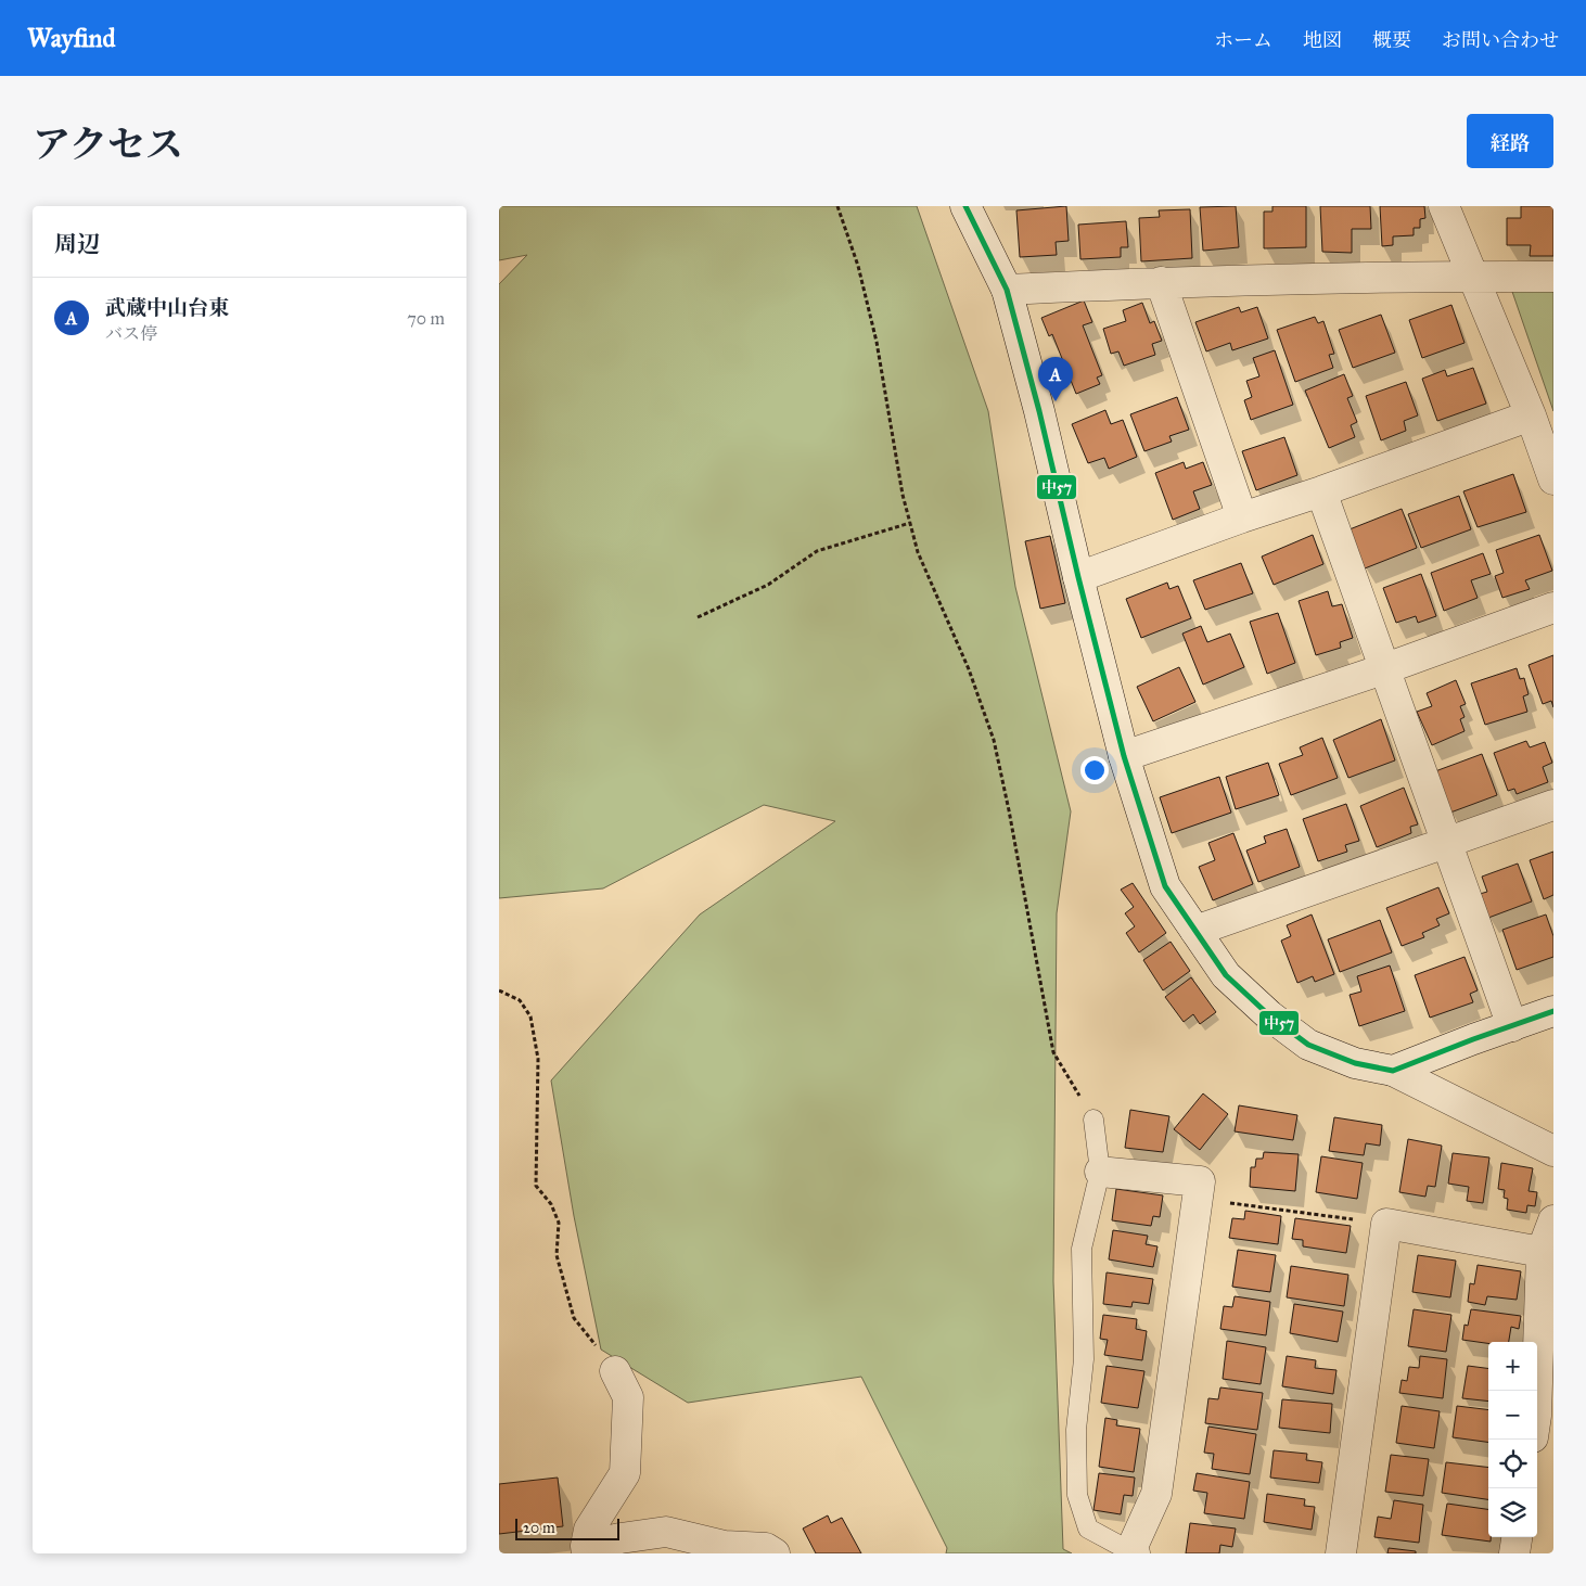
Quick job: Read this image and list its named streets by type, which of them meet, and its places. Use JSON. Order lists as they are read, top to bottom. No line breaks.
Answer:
{"lines":["transit line 中57"],"scale_bar":"20 m","page":{"header":"Wayfind","nav":["ホーム","地図","概要","お問い合わせ"],"title":"アクセス","buttons":"経路","heading":"周辺","list":[{"mark":"A","name":"武蔵中山台東","note":"バス停","value":"70 m"}],"pins":"A","map_buttons":["+","−"],"scale":"20 m"}}
